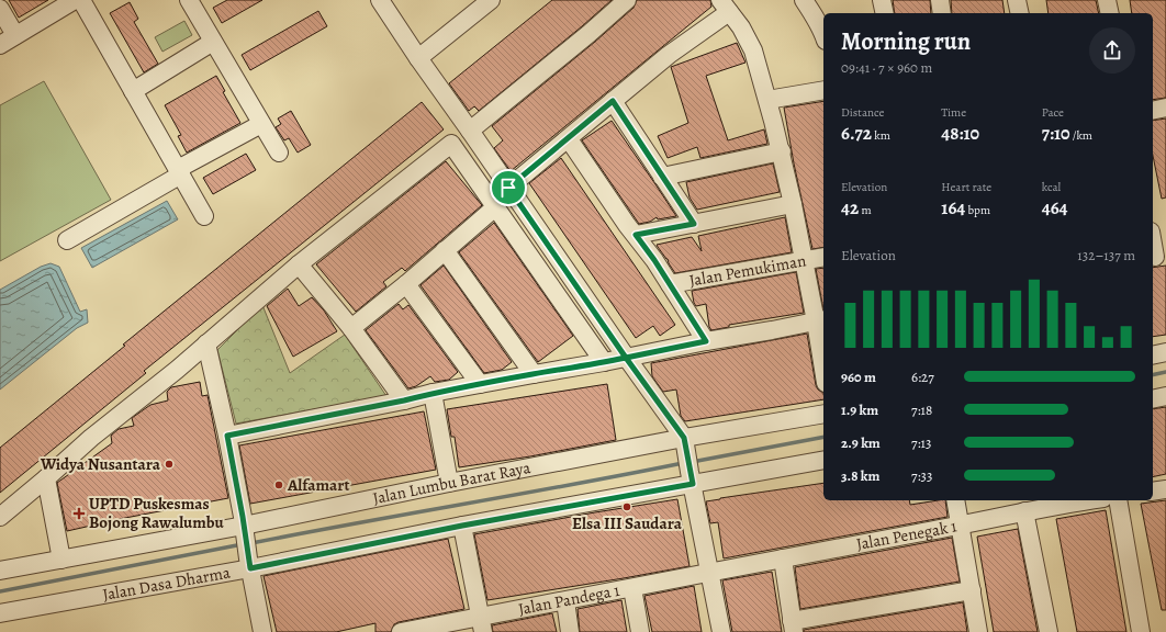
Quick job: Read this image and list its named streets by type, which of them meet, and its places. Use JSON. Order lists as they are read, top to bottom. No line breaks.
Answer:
{"streets":{"street":["Jalan Pemukiman","Jalan Lumbu Barat Raya","Jalan Penegak 1","Jalan Dasa Dharma","Jalan Pandega 1"]},"crossings":[["Jalan Penegak 1","Jalan Pandega 1"]],"places":{"other":["Widya Nusantara","Alfamart","Elsa III Saudara"],"health":["UPTD Puskesmas Bojong Rawalumbu"]},"page":{"heading":["Morning run","09:41 · 7 × 960 m"],"stats":[["Distance","6.72 km"],["Time","48:10"],["Pace","7:10 /km"],["Elevation","42 m"],["Heart rate","164 bpm"],["kcal","464"]],"chart":["Elevation","132–137 m"],"list":[{"name":"960 m","note":"6:27"},{"name":"1.9 km","note":"7:18"},{"name":"2.9 km","note":"7:13"},{"name":"3.8 km","note":"7:33"}]}}
